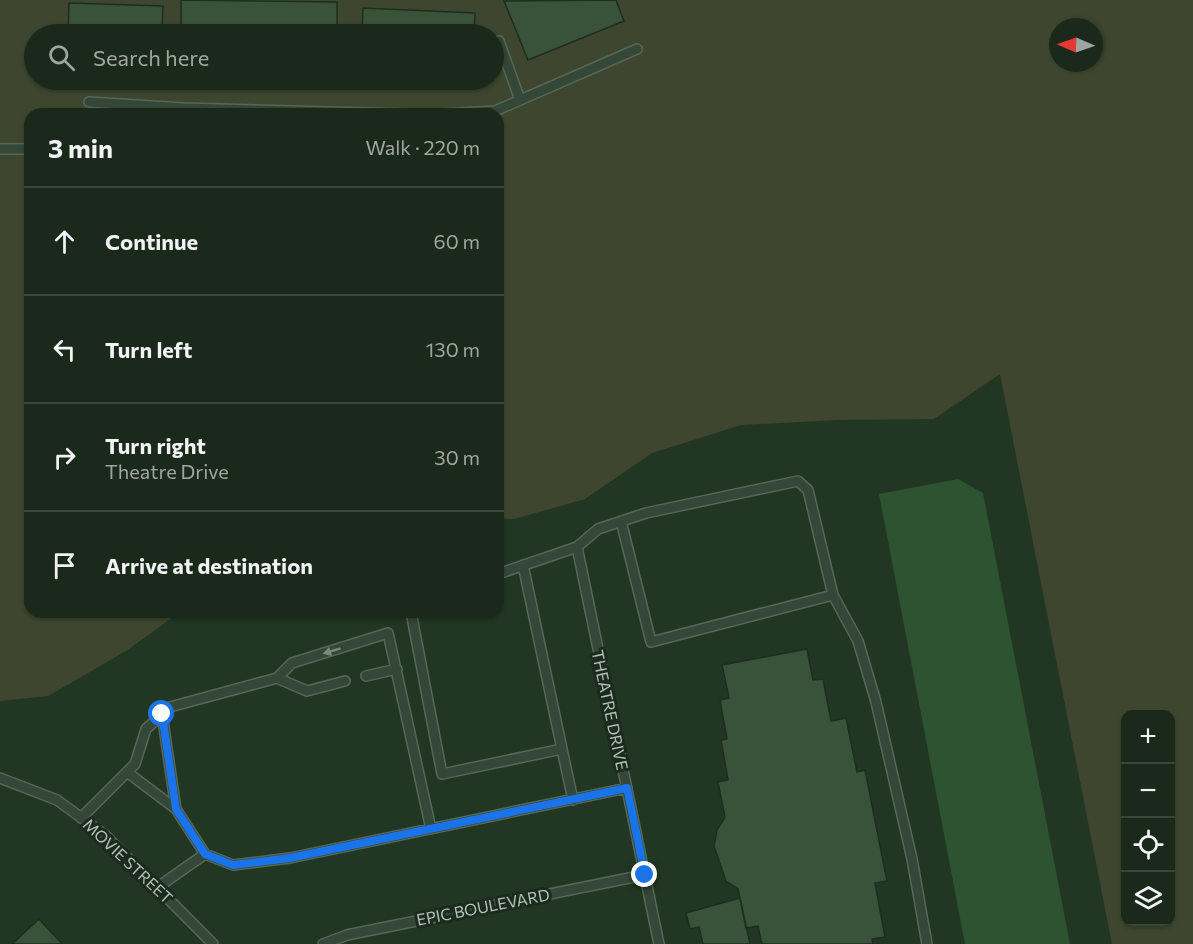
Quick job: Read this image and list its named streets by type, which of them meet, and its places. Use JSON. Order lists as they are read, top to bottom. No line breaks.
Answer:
{"streets":{"lane":["THEATRE DRIVE","MOVIE STREET","EPIC BOULEVARD"]},"crossings":[["THEATRE DRIVE","EPIC BOULEVARD"]],"north":"left","page":{"search":"Search here","heading":["3 min","Walk · 220 m"],"list":[["Continue","60 m"],["Turn left","130 m"],["Turn right","Theatre Drive","30 m"],"Arrive at destination"],"map_buttons":["+","−"]}}
